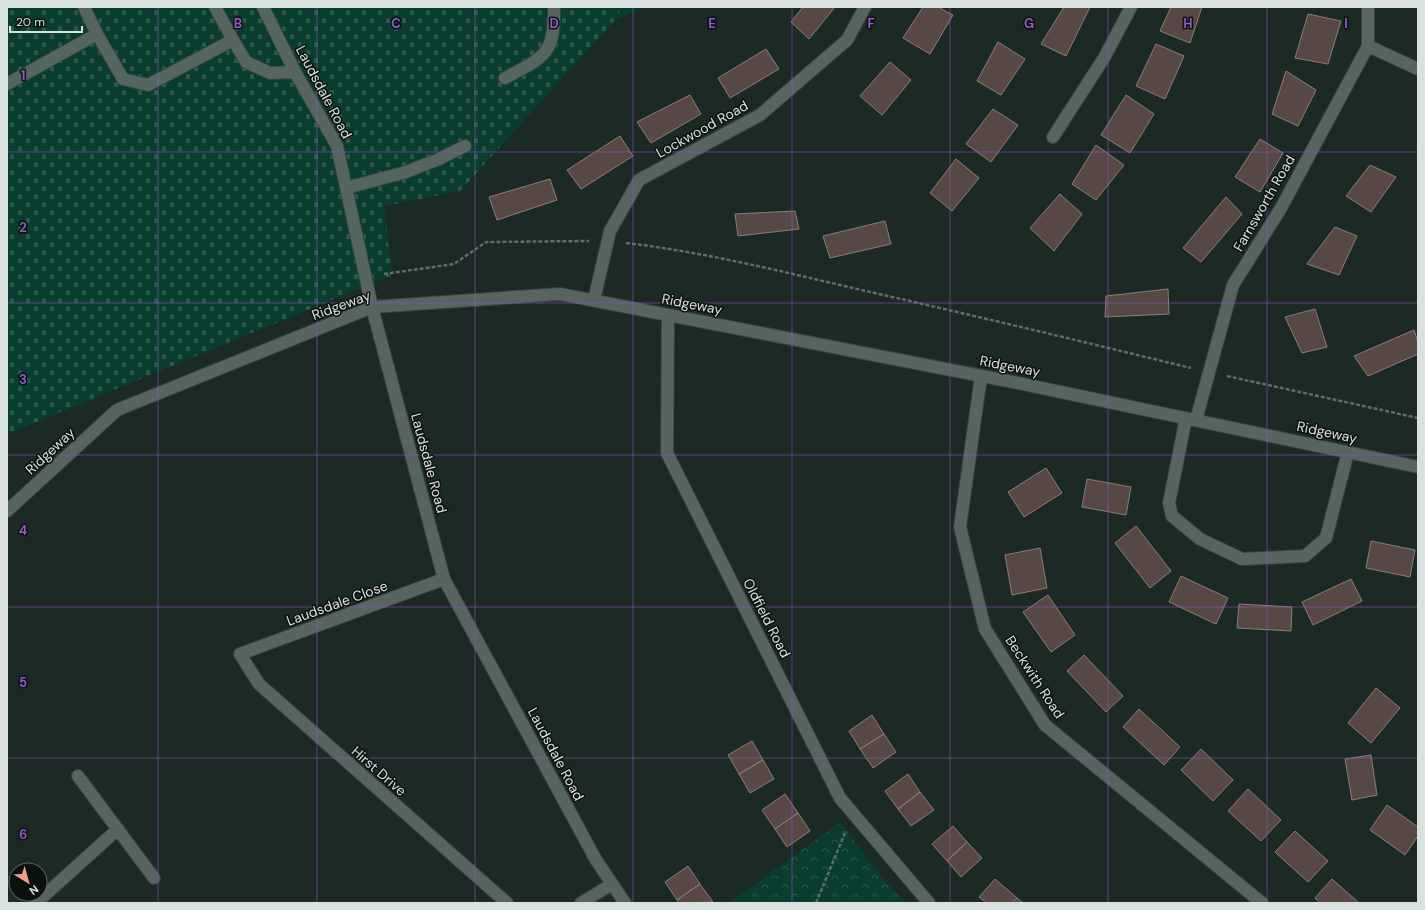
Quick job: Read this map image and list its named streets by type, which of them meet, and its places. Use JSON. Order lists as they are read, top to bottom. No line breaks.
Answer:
{"streets":{"street":["Laudsdale Road","Lockwood Road","Farnsworth Road","Ridgeway","Laudsdale Close","Oldfield Road","Beckwith Road","Hirst Drive"]},"crossings":[["Laudsdale Road","Ridgeway"],["Laudsdale Road","Laudsdale Close"],["Lockwood Road","Ridgeway"],["Farnsworth Road","Ridgeway"],["Ridgeway","Oldfield Road"],["Ridgeway","Beckwith Road"],["Laudsdale Close","Hirst Drive"]],"scale_bar":"20 m","north":"bottom right","grid":{"columns":["B","C","D","E","F","G","H","I"],"rows":["1","2","3","4","5","6"]}}
